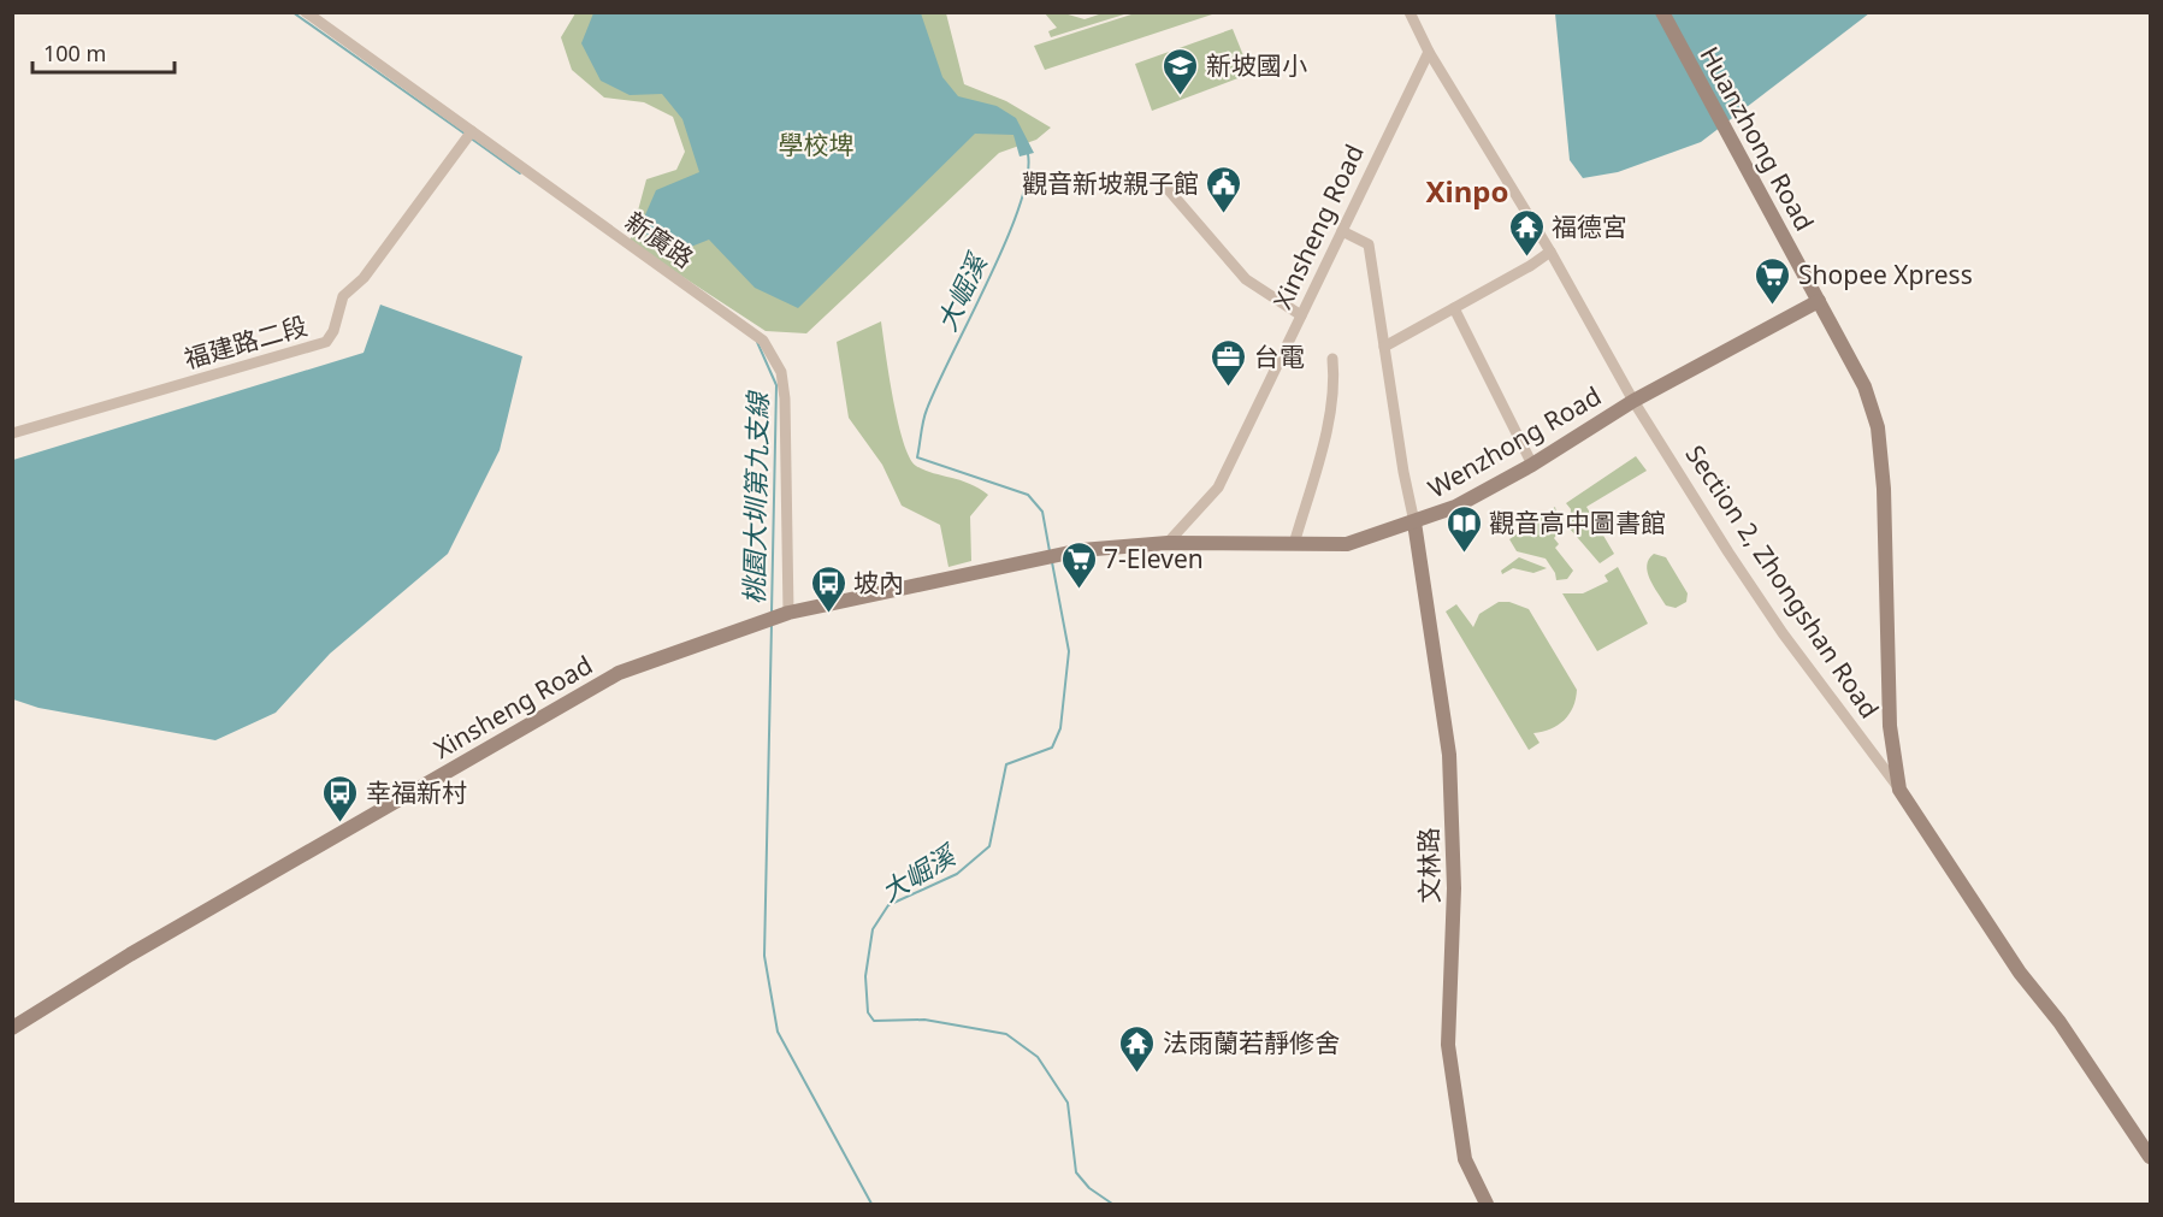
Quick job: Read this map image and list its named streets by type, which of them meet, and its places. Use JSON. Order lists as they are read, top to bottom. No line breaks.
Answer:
{"streets":{"street":["Huanzhong Road","Xinsheng Road","新廣路","福建路二段","Wenzhong Road","Section 2, Zhongshan Road","文林路"]},"crossings":[["Huanzhong Road","Wenzhong Road"],["Huanzhong Road","Section 2, Zhongshan Road"],["Xinsheng Road","新廣路"],["Xinsheng Road","Wenzhong Road"],["Xinsheng Road","Section 2, Zhongshan Road"],["新廣路","福建路二段"],["Wenzhong Road","Section 2, Zhongshan Road"],["Wenzhong Road","文林路"]],"districts":["Xinpo"],"water":["大崛溪","桃園大圳第九支線"],"parks":["學校埤"],"places":{"school or university":["新坡國小"],"public building":["觀音新坡親子館"],"temple":["福德宮","法雨蘭若靜修舍"],"supermarket":["Shopee Xpress","7-Eleven"],"office":["台電"],"library":["觀音高中圖書館"],"bus stop":["坡內","幸福新村"]},"scale_bar":"100 m"}
